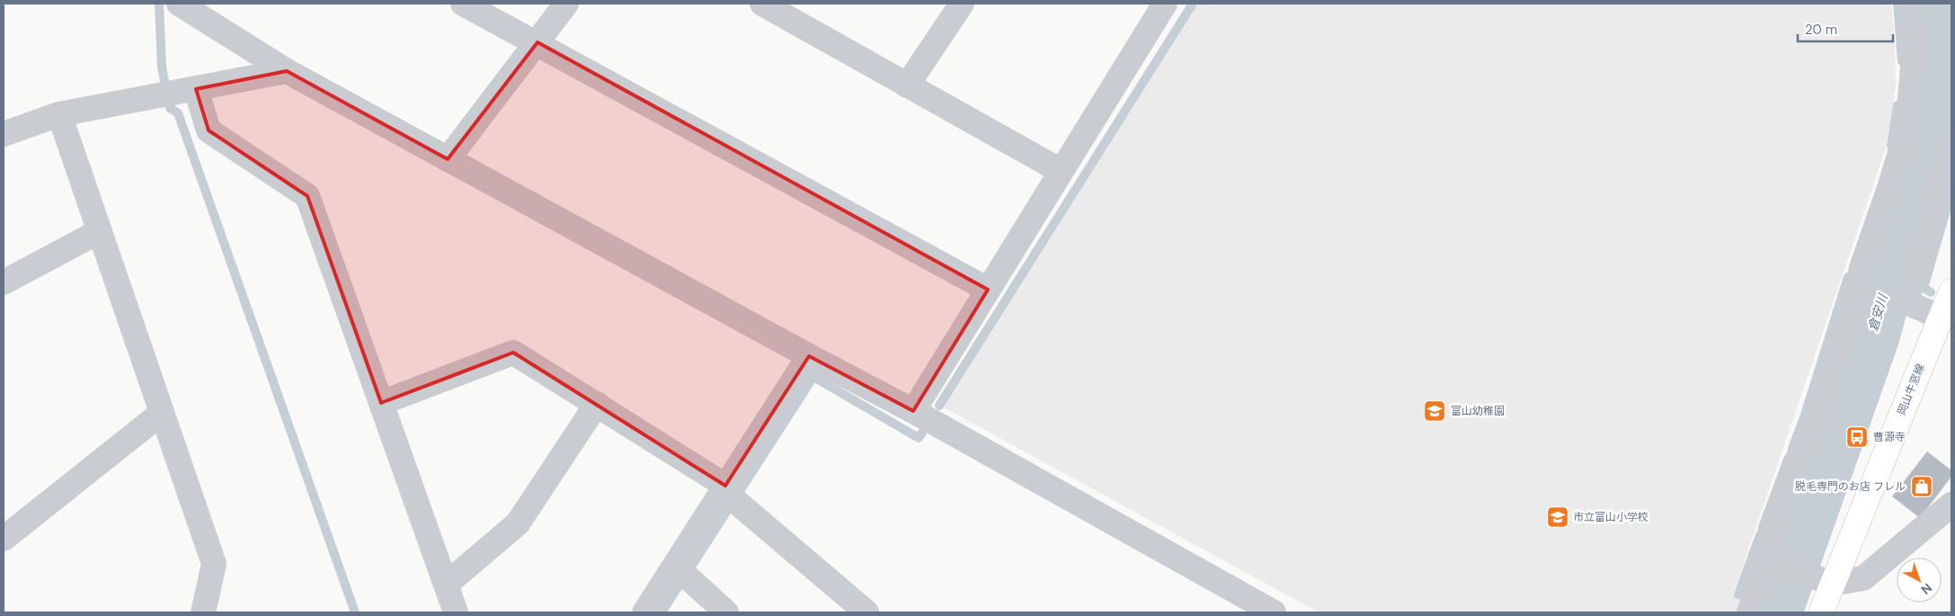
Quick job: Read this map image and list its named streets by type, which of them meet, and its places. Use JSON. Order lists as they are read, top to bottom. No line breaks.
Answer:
{"streets":{"main road":["岡山牛窓線"]},"water":["倉安川"],"places":{"school or university":["富山幼稚園","市立富山小学校"],"bus stop":["曹源寺"],"shop":["脱毛専門のお店 フレル"]},"scale_bar":"20 m","north":"bottom right"}
